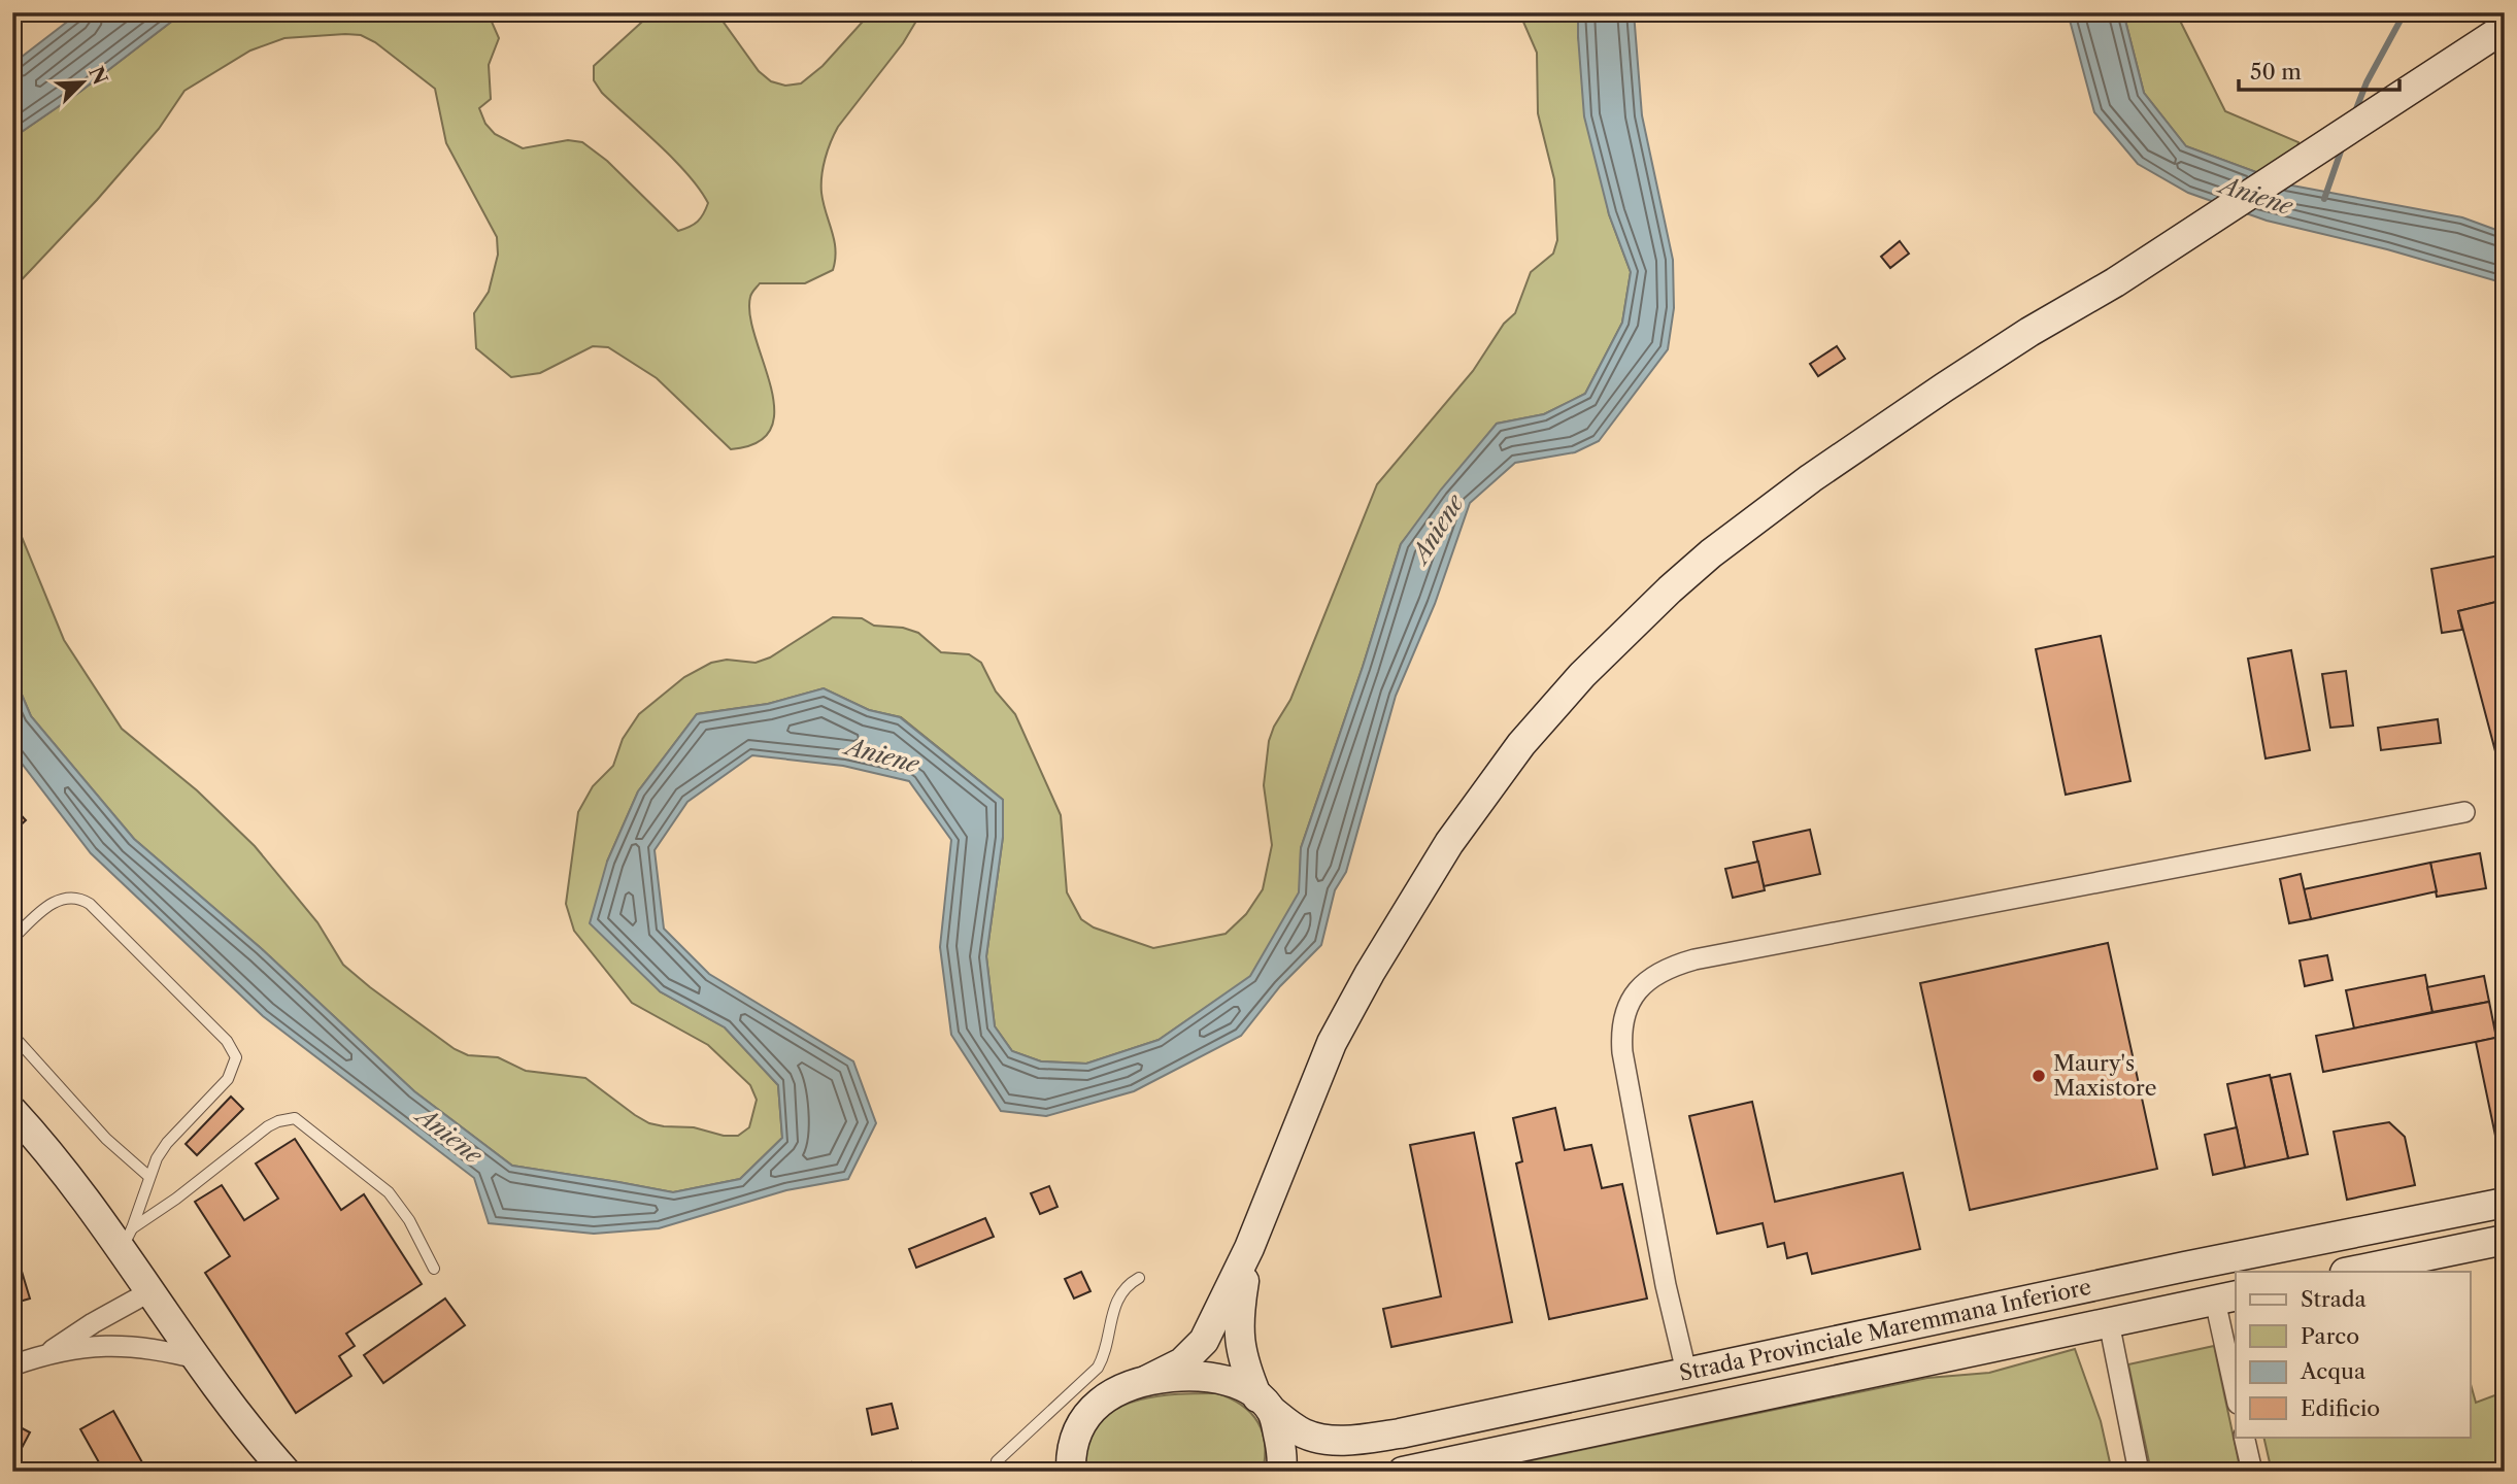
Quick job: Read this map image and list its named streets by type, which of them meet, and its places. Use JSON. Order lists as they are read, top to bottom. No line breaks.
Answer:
{"streets":{"main road":["Strada Provinciale Maremmana Inferiore"]},"water":["Aniene"],"places":["Maury's Maxistore"],"legend":["Strada","Parco","Acqua","Edificio"],"scale_bar":"50 m","north":"top right"}
